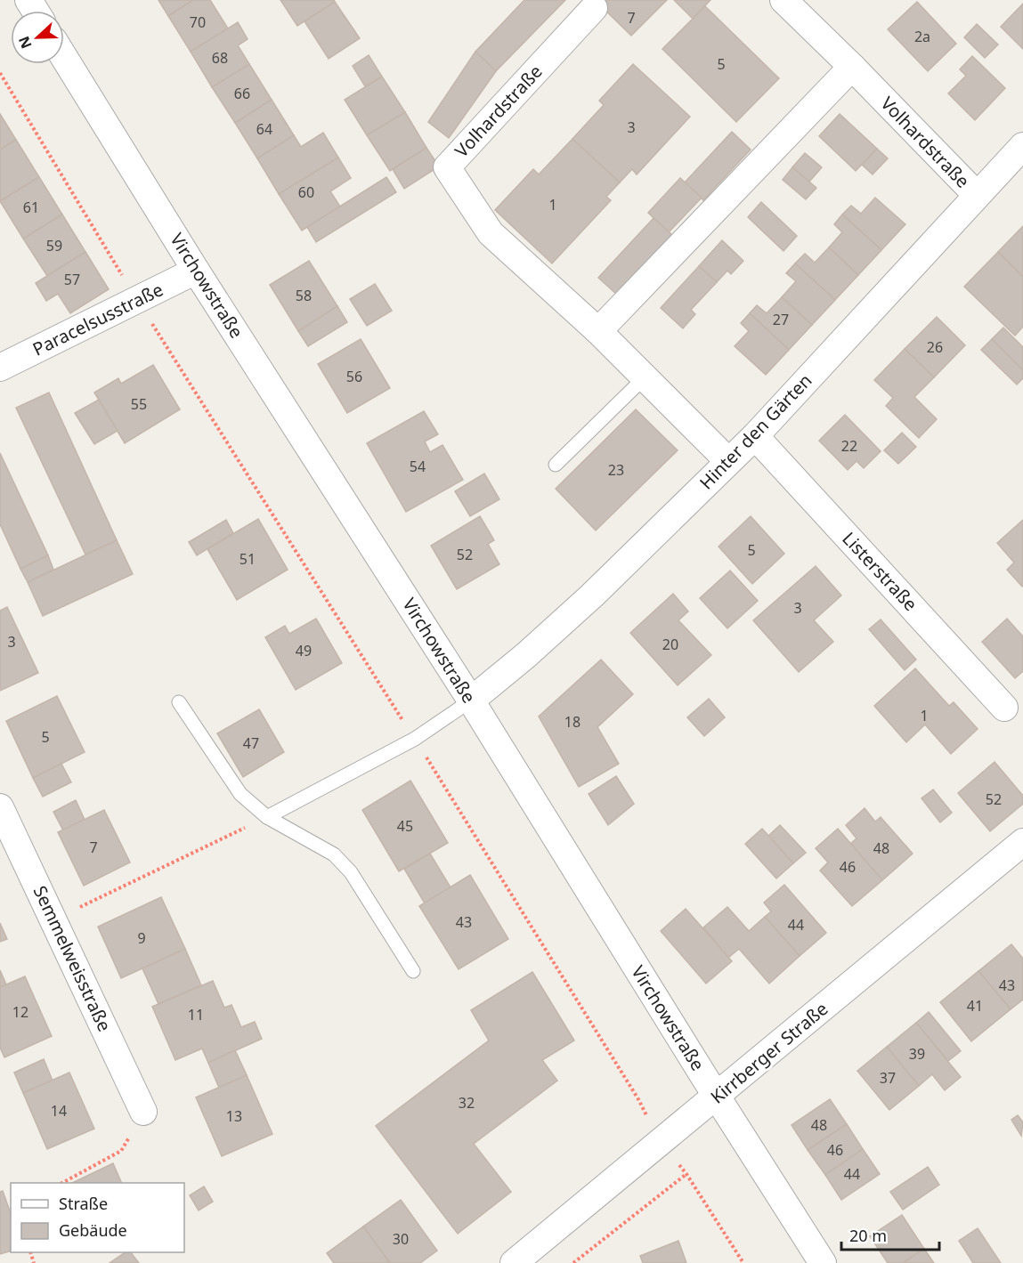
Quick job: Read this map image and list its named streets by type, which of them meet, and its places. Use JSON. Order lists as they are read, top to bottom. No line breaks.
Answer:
{"streets":{"street":["Volhardstraße","Virchowstraße","Paracelsusstraße","Hinter den Gärten","Listerstraße","Semmelweisstraße","Kirrberger Straße"]},"crossings":[["Volhardstraße","Hinter den Gärten"],["Virchowstraße","Paracelsusstraße"],["Virchowstraße","Hinter den Gärten"],["Virchowstraße","Kirrberger Straße"],["Hinter den Gärten","Listerstraße"]],"house_numbers":["7","70","2a","68","5","66","3","64","60","1","61","59","57","58","27","26","56","55","22","54","23","5","52","51","3","3","20","49","1","18","5","47","52","45","7","48","46","43","44","9","43","41","12","11","39","37","32","14","13","48","46","44","30"],"legend":["Straße","Gebäude"],"scale_bar":"20 m","north":"left"}
